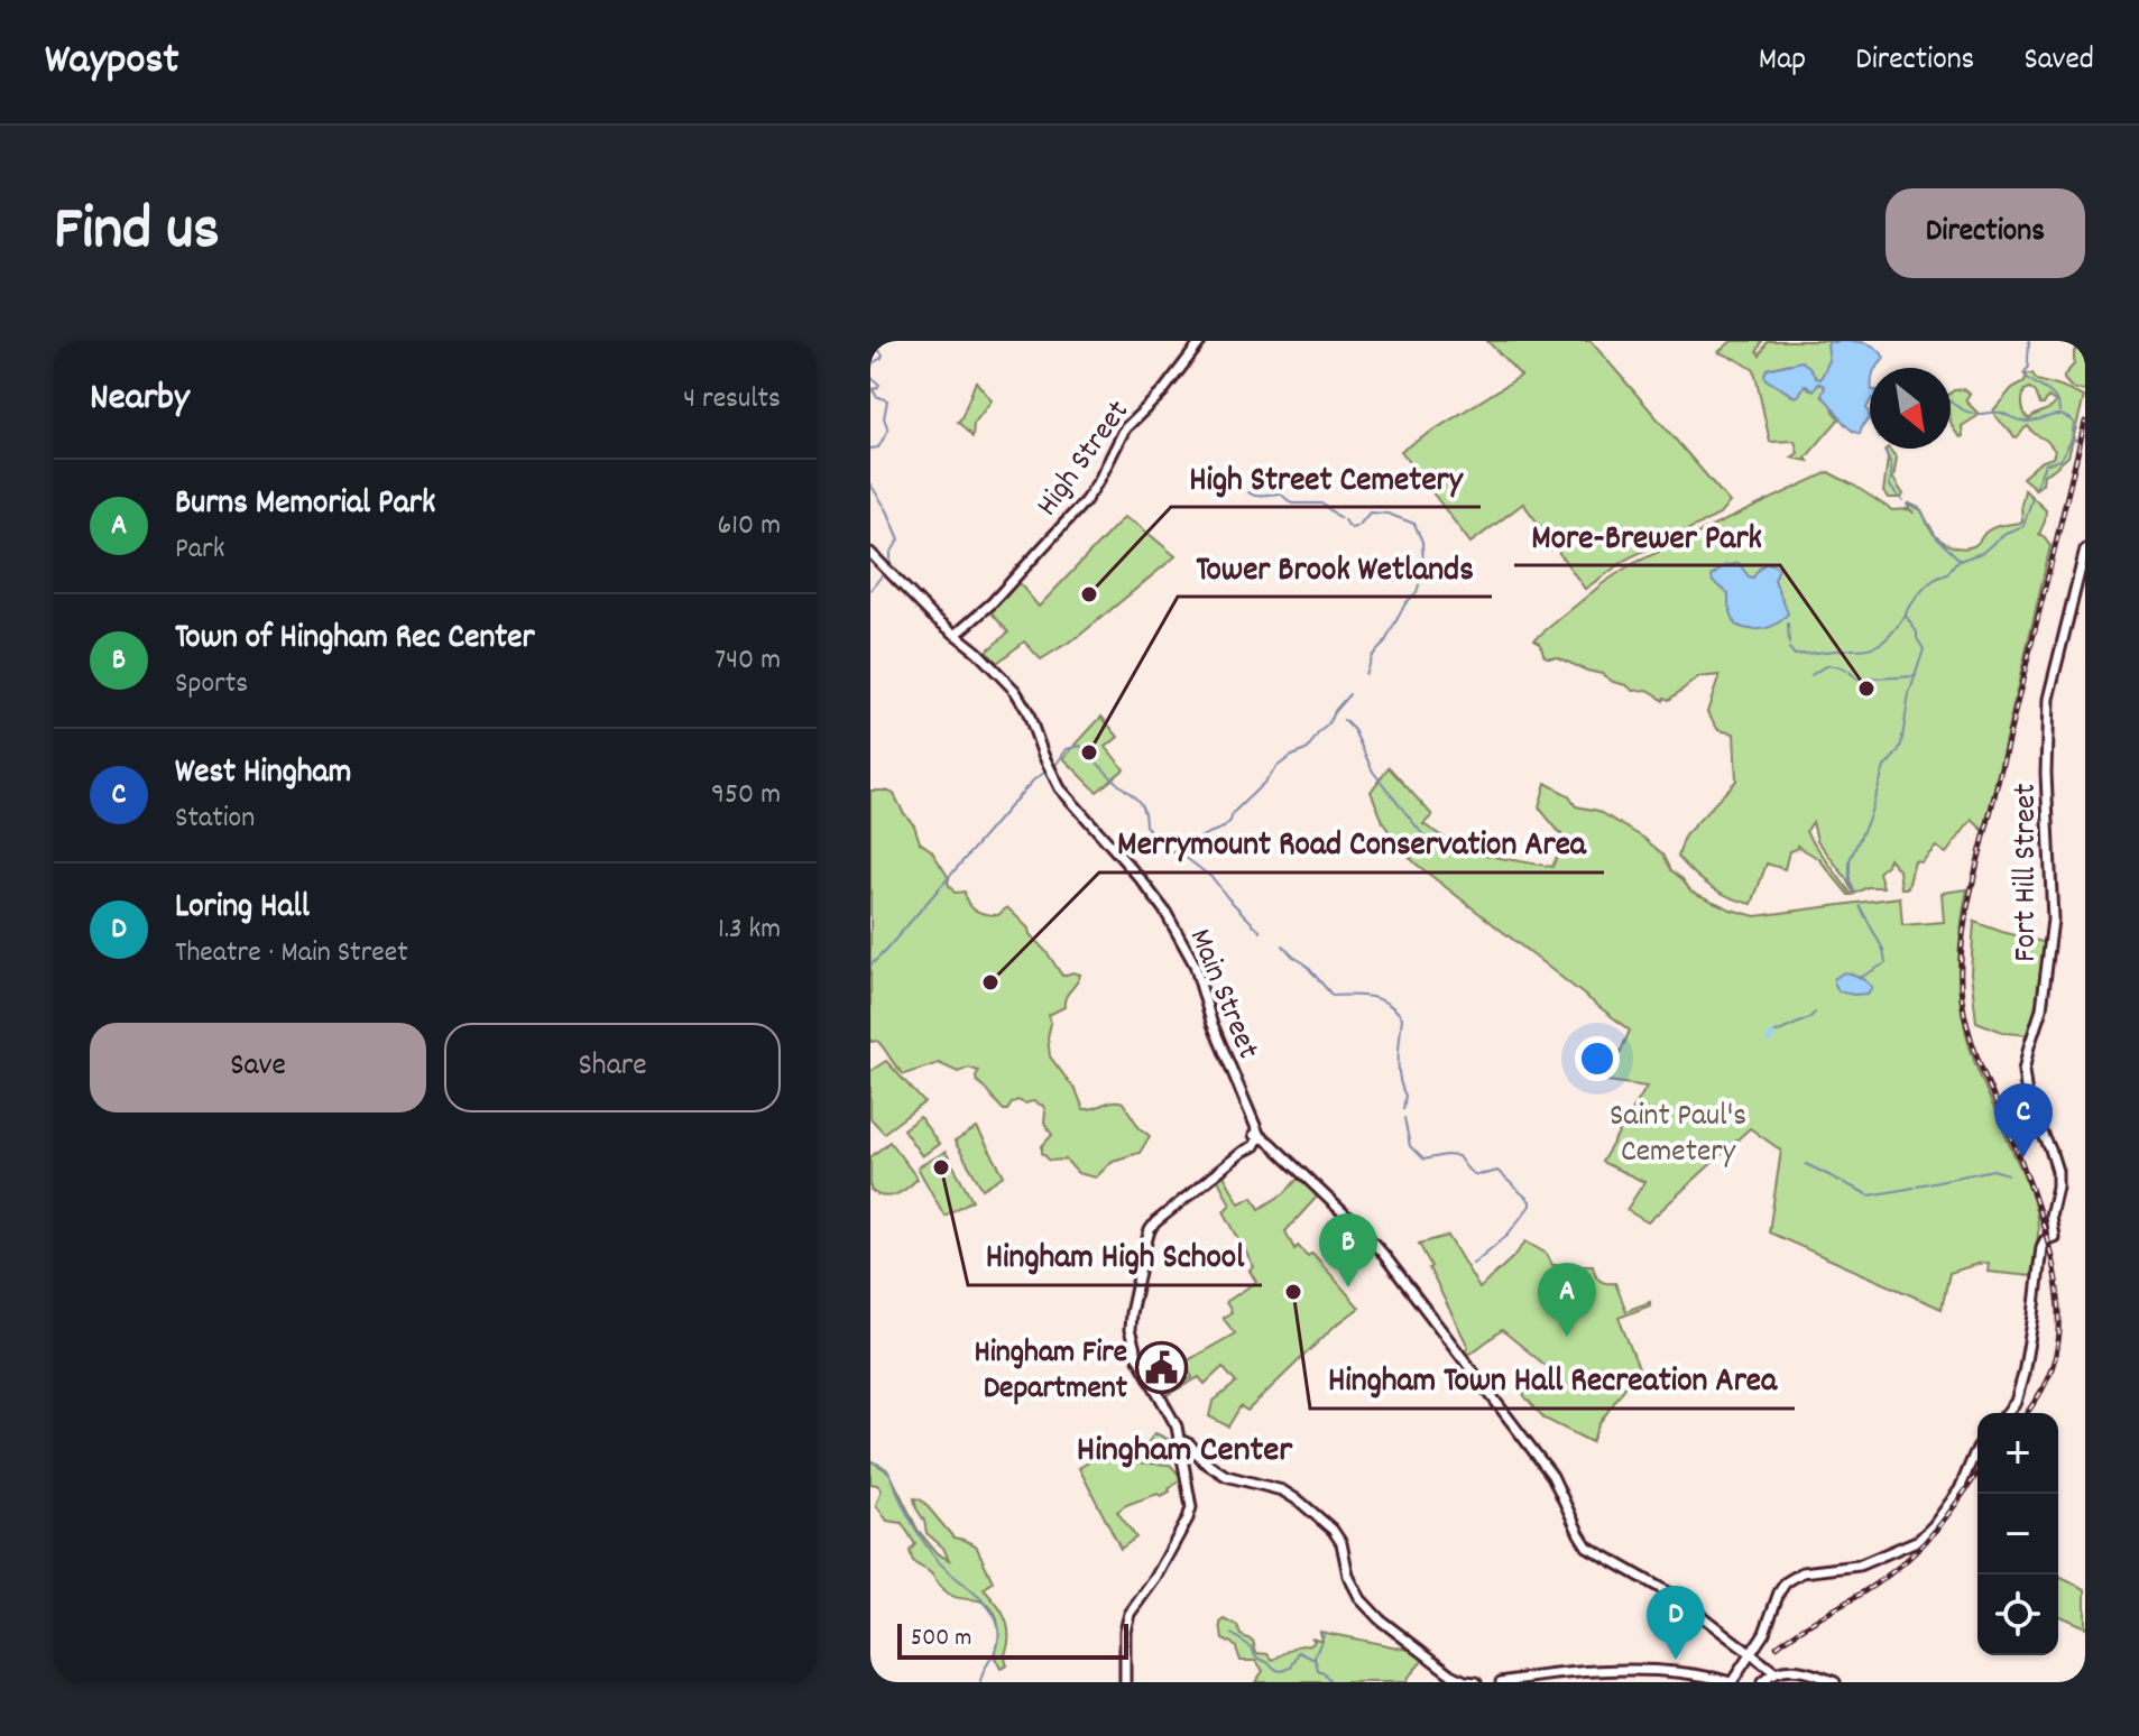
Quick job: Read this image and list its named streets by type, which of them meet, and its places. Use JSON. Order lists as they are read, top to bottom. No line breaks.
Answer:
{"streets":{"main road":["High Street","Fort Hill Street","Main Street"]},"crossings":[["High Street","Main Street"]],"districts":["Hingham Center"],"parks":["Saint Paul's Cemetery"],"places":{"other":["High Street Cemetery","More-Brewer Park","Tower Brook Wetlands","Merrymount Road Conservation Area","Hingham High School","Hingham Town Hall Recreation Area"],"public building":["Hingham Fire Department"]},"scale_bar":"500 m","north":"bottom right","page":{"header":"Waypost","nav":["Map","Directions","Saved"],"title":"Find us","buttons":["Directions",["Save","Share"]],"heading":["Nearby","4 results"],"list":[{"mark":"A","name":"Burns Memorial Park","note":"Park","value":"610 m"},{"mark":"B","name":"Town of Hingham Rec Center","note":"Sports","value":"740 m"},{"mark":"C","name":"West Hingham","note":"Station","value":"950 m"},{"mark":"D","name":"Loring Hall","note":"Theatre · Main Street","value":"1.3 km"}],"pins":["C","B","A","D"],"map_buttons":["+","−"],"scale":"500 m"}}
